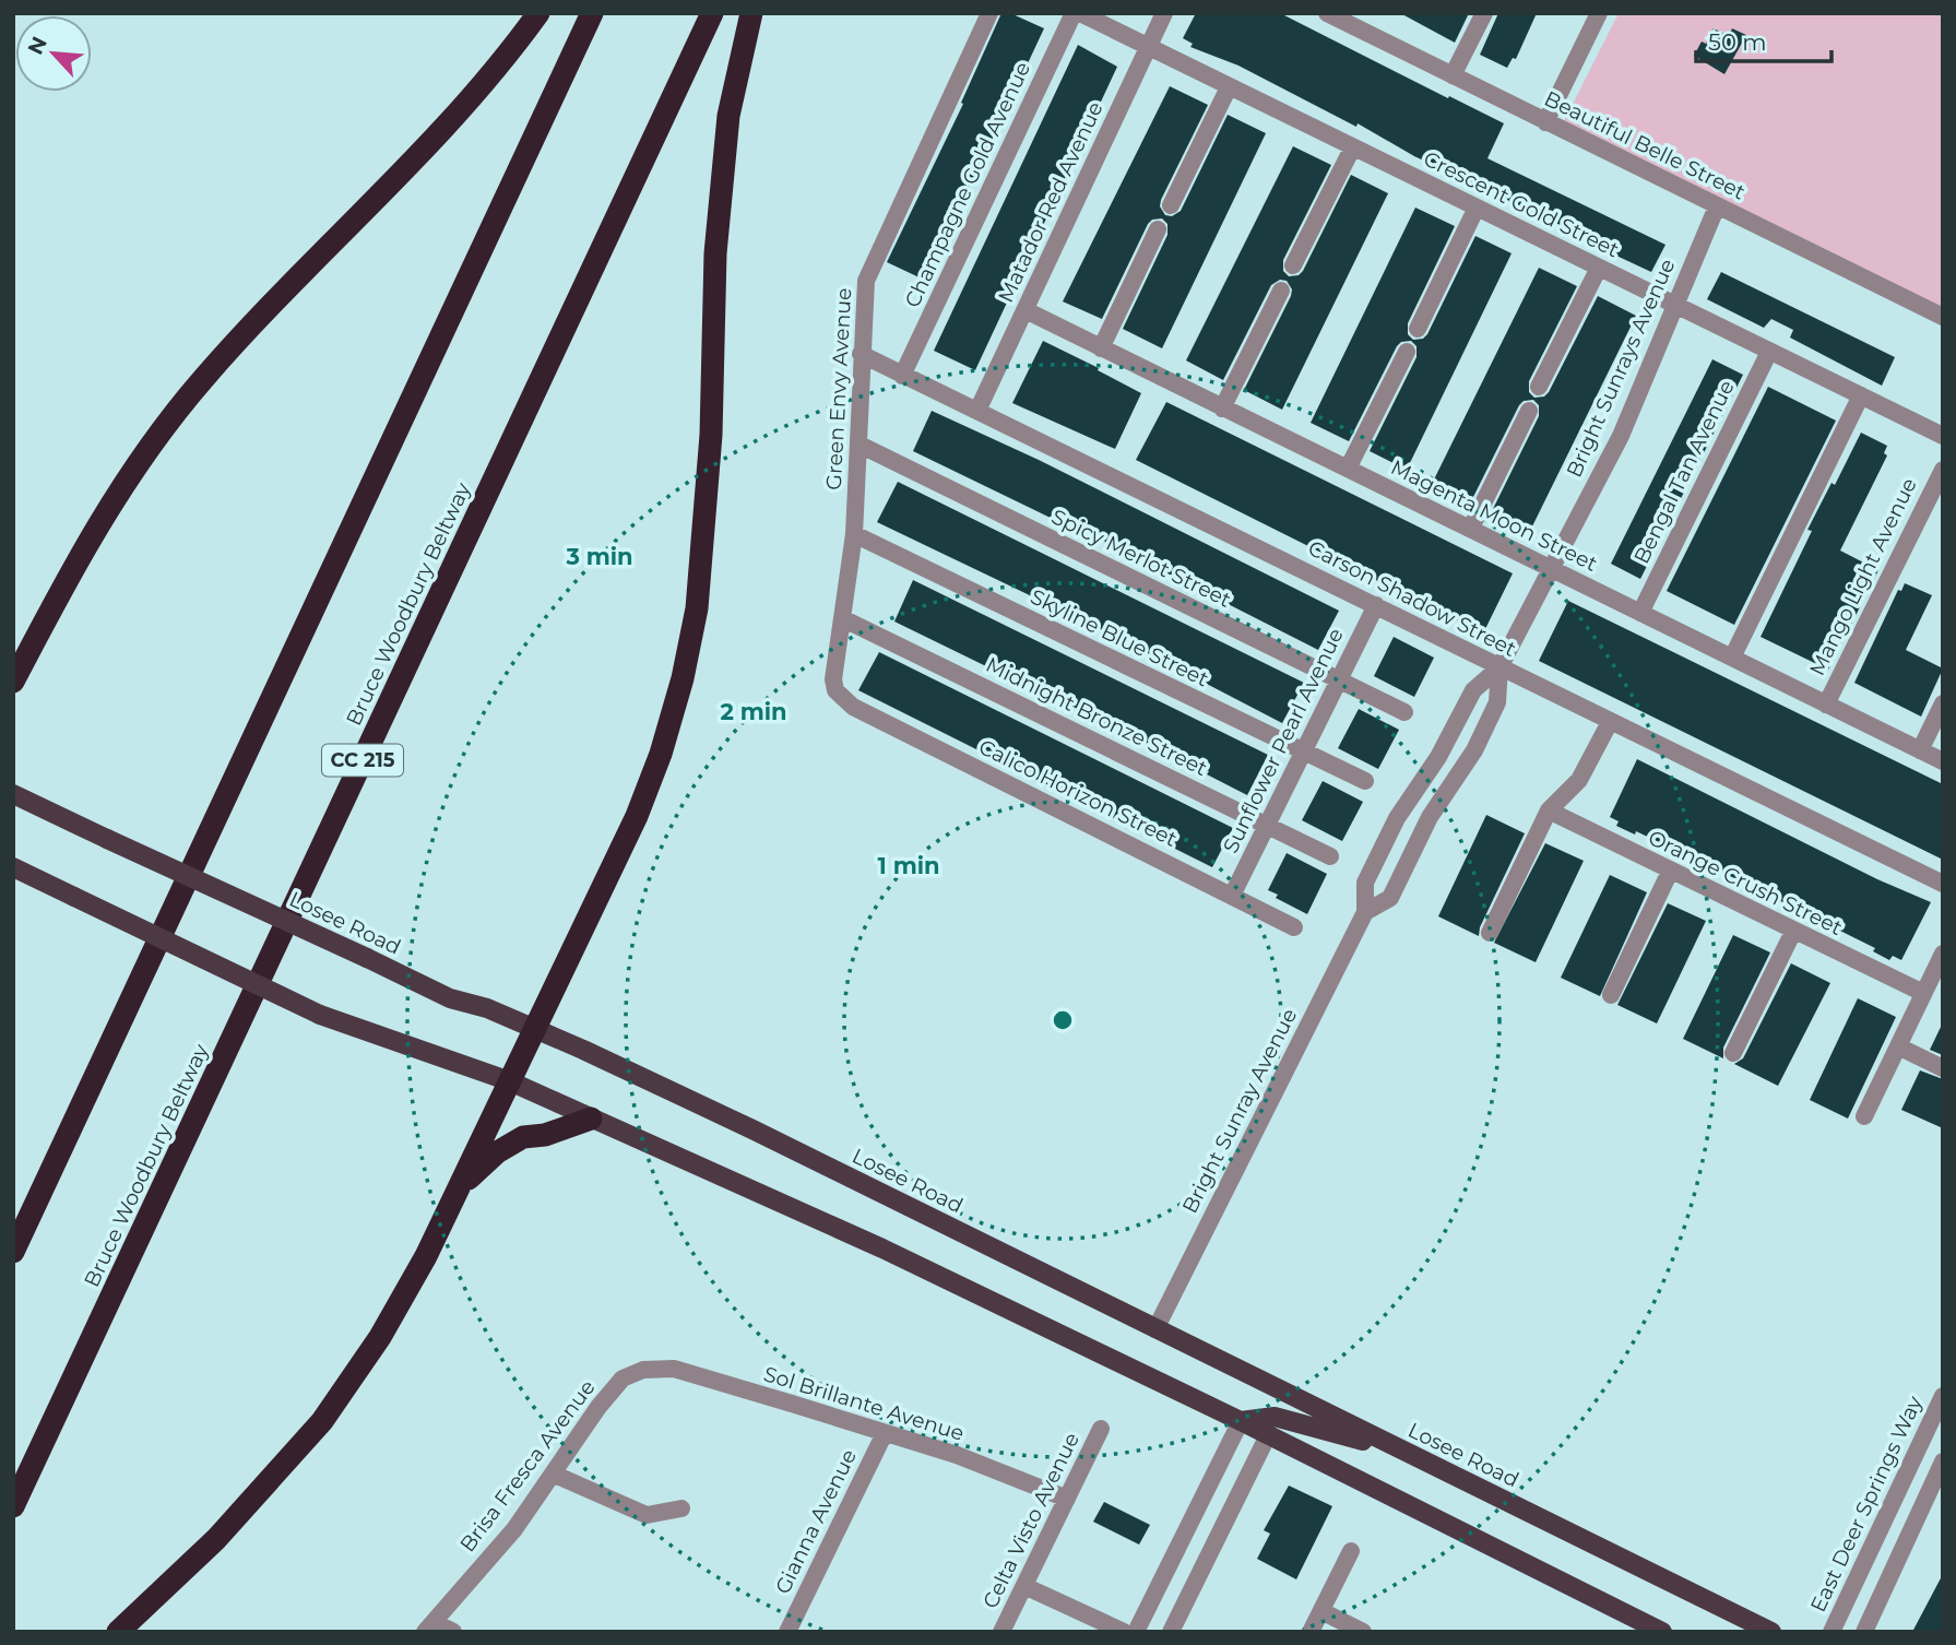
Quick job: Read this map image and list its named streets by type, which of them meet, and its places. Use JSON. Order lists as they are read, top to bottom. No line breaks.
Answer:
{"streets":{"highway":["Bruce Woodbury Beltway","CC 215"],"main road":["Losee Road"],"street":["Beautiful Belle Street","Champagne Gold Avenue","Matador Red Avenue","Crescent Gold Street","Bright Sunrays Avenue","Green Envy Avenue","Bengal Tan Avenue","Magenta Moon Street","Spicy Merlot Street","Mango Light Avenue","Carson Shadow Street","Skyline Blue Street","Midnight Bronze Street","Sunflower Pearl Avenue","Calico Horizon Street","Orange Crush Street","Bright Sunray Avenue","Sol Brillante Avenue","Brisa Fresca Avenue","East Deer Springs Way","Celta Visto Avenue","Gianna Avenue"]},"crossings":[["Beautiful Belle Street","Bright Sunrays Avenue"],["Champagne Gold Avenue","Carson Shadow Street"],["Matador Red Avenue","Crescent Gold Street"],["Matador Red Avenue","Magenta Moon Street"],["Matador Red Avenue","Carson Shadow Street"],["Crescent Gold Street","Bright Sunrays Avenue"],["Crescent Gold Street","Bengal Tan Avenue"],["Bright Sunrays Avenue","Magenta Moon Street"],["Bright Sunrays Avenue","Carson Shadow Street"],["Bright Sunrays Avenue","Bright Sunray Avenue"],["Green Envy Avenue","Spicy Merlot Street"],["Green Envy Avenue","Carson Shadow Street"],["Green Envy Avenue","Skyline Blue Street"],["Green Envy Avenue","Midnight Bronze Street"],["Green Envy Avenue","Calico Horizon Street"],["Bengal Tan Avenue","Magenta Moon Street"],["Magenta Moon Street","Mango Light Avenue"],["Spicy Merlot Street","Sunflower Pearl Avenue"],["Carson Shadow Street","Sunflower Pearl Avenue"],["Carson Shadow Street","Bright Sunray Avenue"],["Skyline Blue Street","Sunflower Pearl Avenue"],["Midnight Bronze Street","Sunflower Pearl Avenue"],["Sunflower Pearl Avenue","Calico Horizon Street"],["Losee Road","Bright Sunray Avenue"],["Sol Brillante Avenue","Brisa Fresca Avenue"],["Sol Brillante Avenue","Celta Visto Avenue"],["Sol Brillante Avenue","Gianna Avenue"]],"scale_bar":"50 m","north":"top left","rings":["3 min","2 min","1 min"]}
